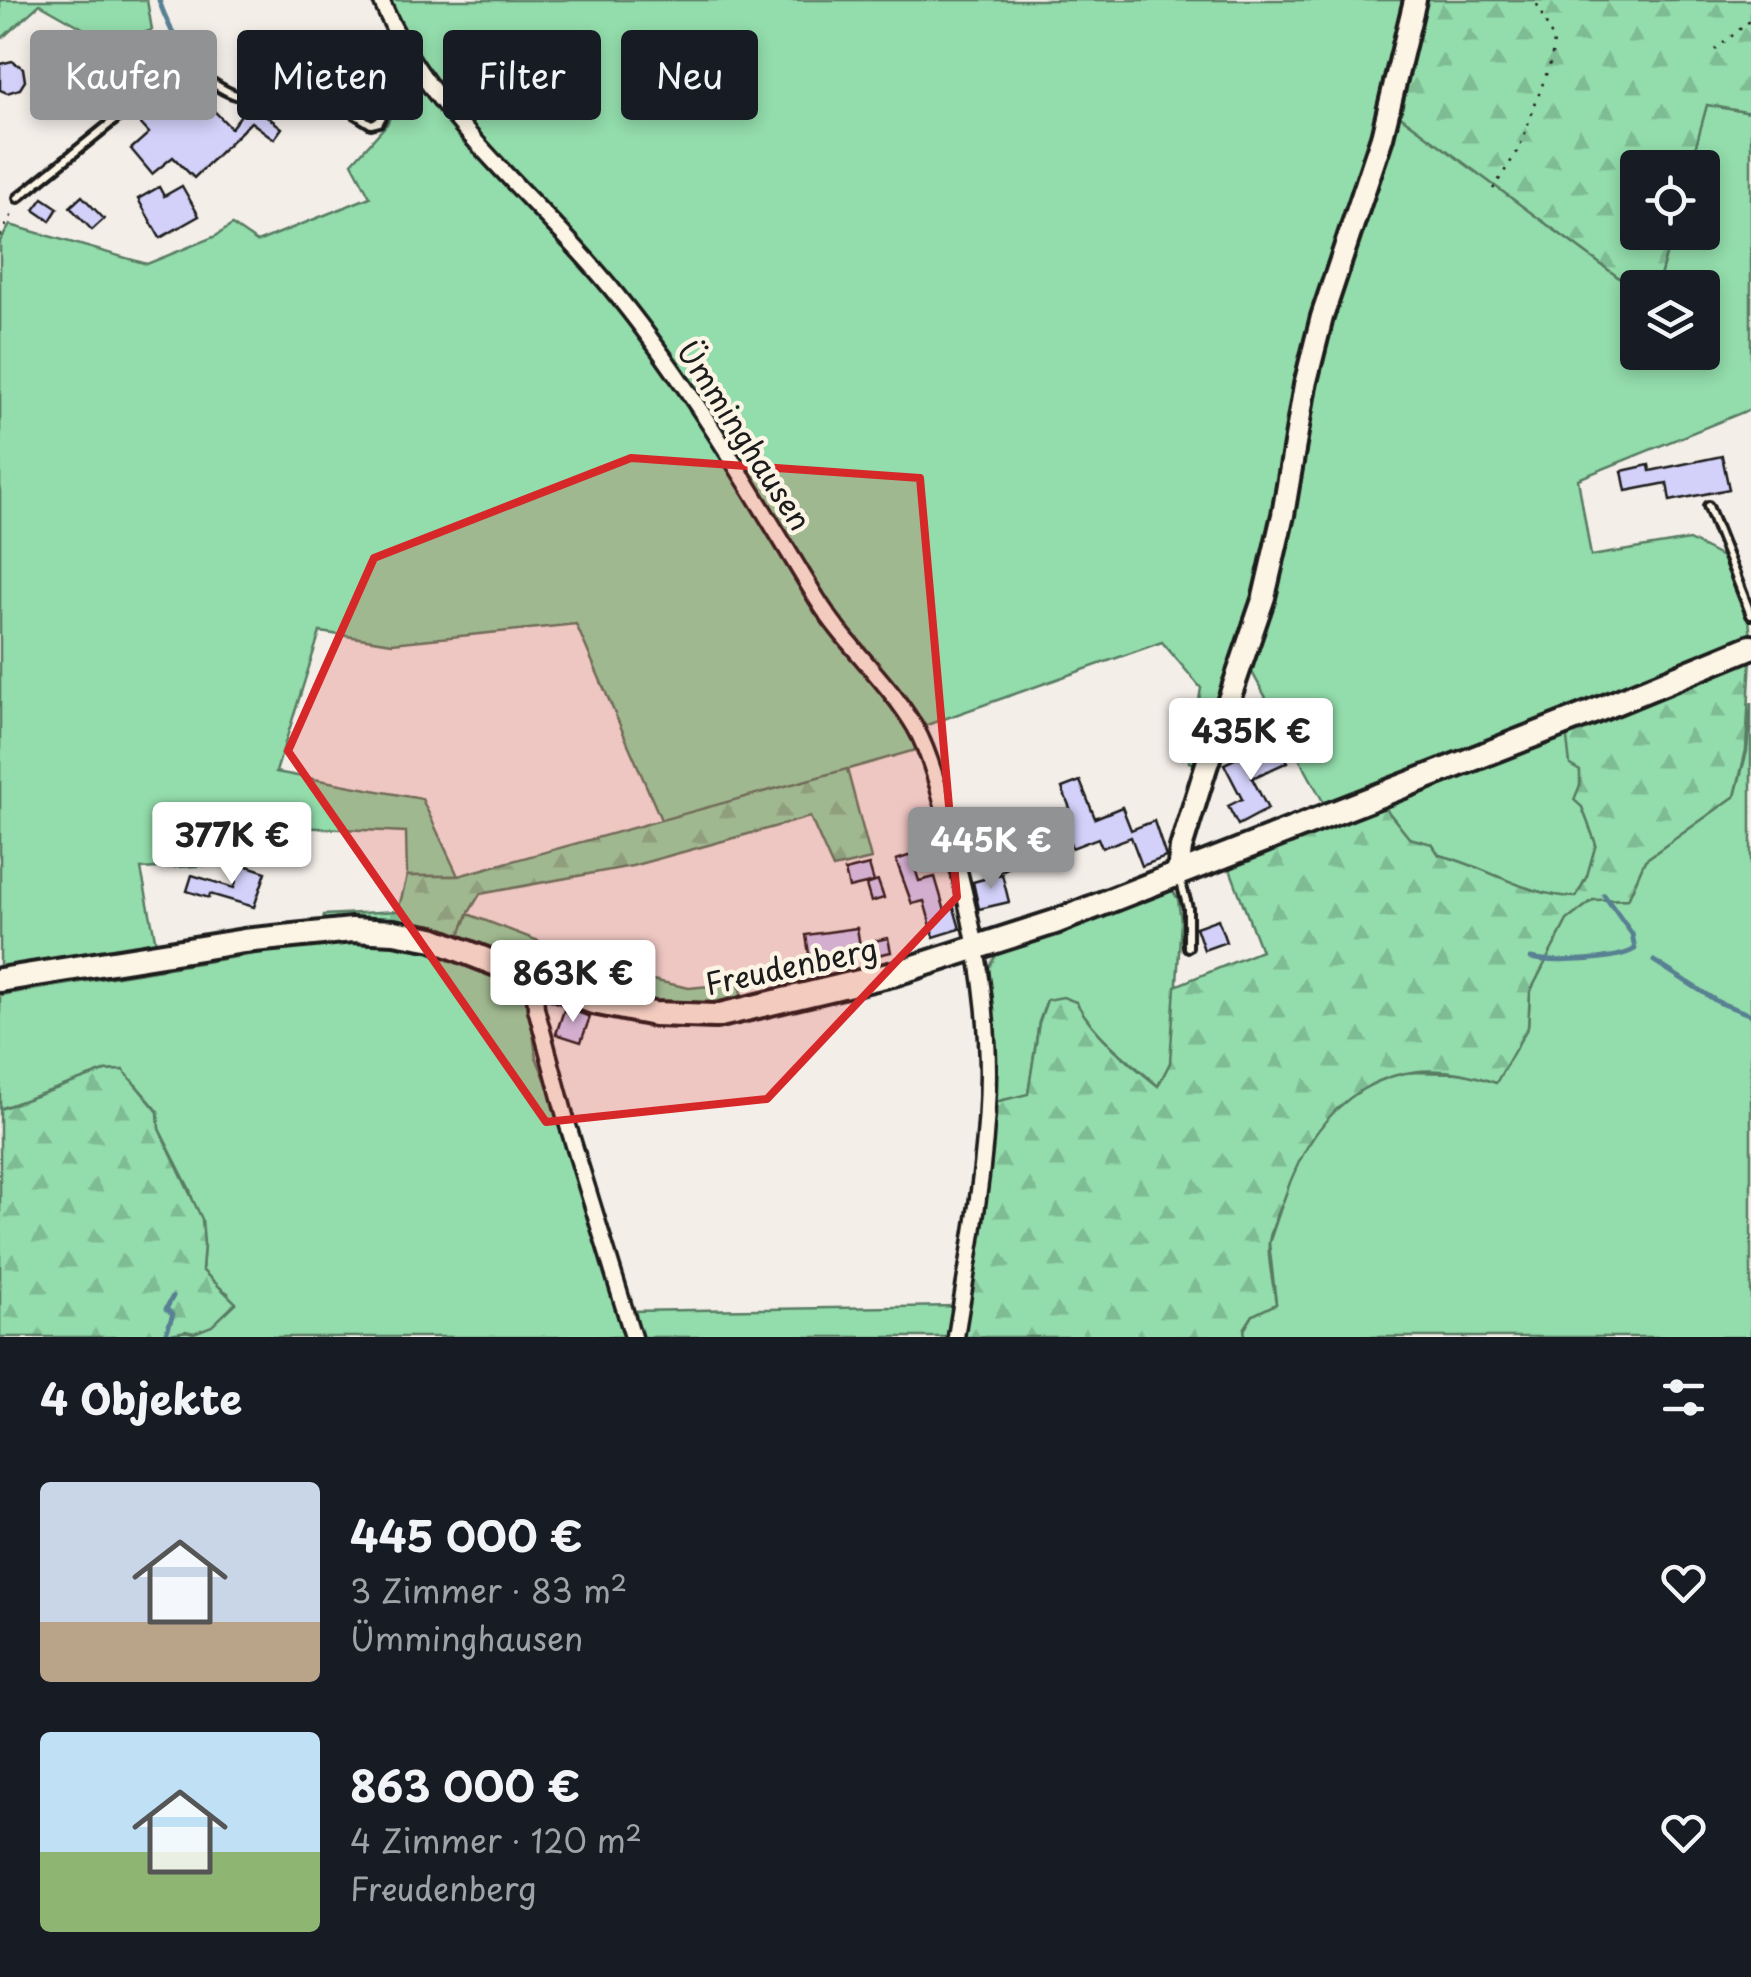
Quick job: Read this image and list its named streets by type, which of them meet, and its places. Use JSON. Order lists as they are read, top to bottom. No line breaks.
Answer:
{"streets":{"main road":["Freudenberg"],"street":["Ümminghausen"]},"crossings":[["Ümminghausen","Freudenberg"]],"page":{"chip":["Kaufen","Mieten","Filter","Neu"],"price":["435K €","377K €","445K €","863K €"],"heading":"4 Objekte","list":[{"name":"445 000 €","note":"3 Zimmer · 83 m² · Ümminghausen"},{"name":"863 000 €","note":"4 Zimmer · 120 m² · Freudenberg"}]}}
